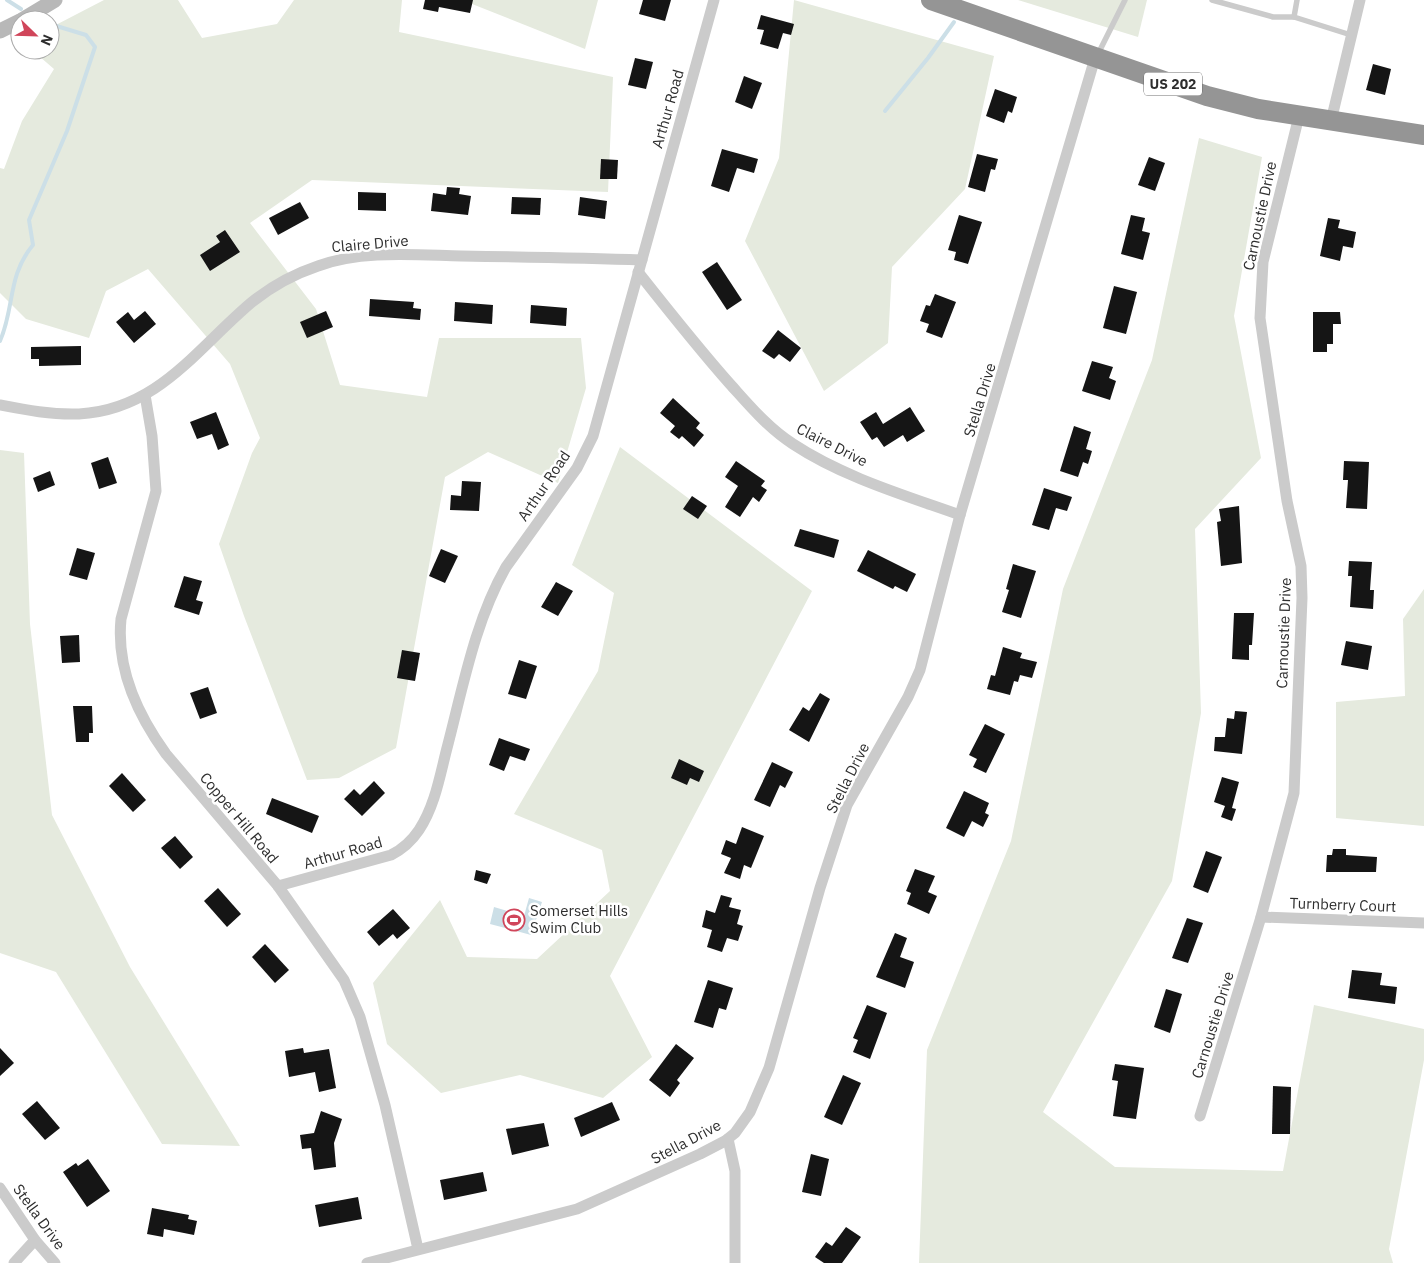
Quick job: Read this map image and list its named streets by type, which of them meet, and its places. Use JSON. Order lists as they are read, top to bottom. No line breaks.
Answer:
{"streets":{"highway":["US 202"],"street":["Arthur Road","Carnoustie Drive","Claire Drive","Stella Drive","Copper Hill Road","Turnberry Court"]},"crossings":[["US 202","Carnoustie Drive"],["US 202","Stella Drive"],["Arthur Road","Claire Drive"],["Arthur Road","Copper Hill Road"],["Carnoustie Drive","Turnberry Court"],["Claire Drive","Stella Drive"],["Claire Drive","Copper Hill Road"],["Stella Drive","Copper Hill Road"]],"places":{"sports":["Somerset Hills Swim Club"]},"north":"bottom right"}
